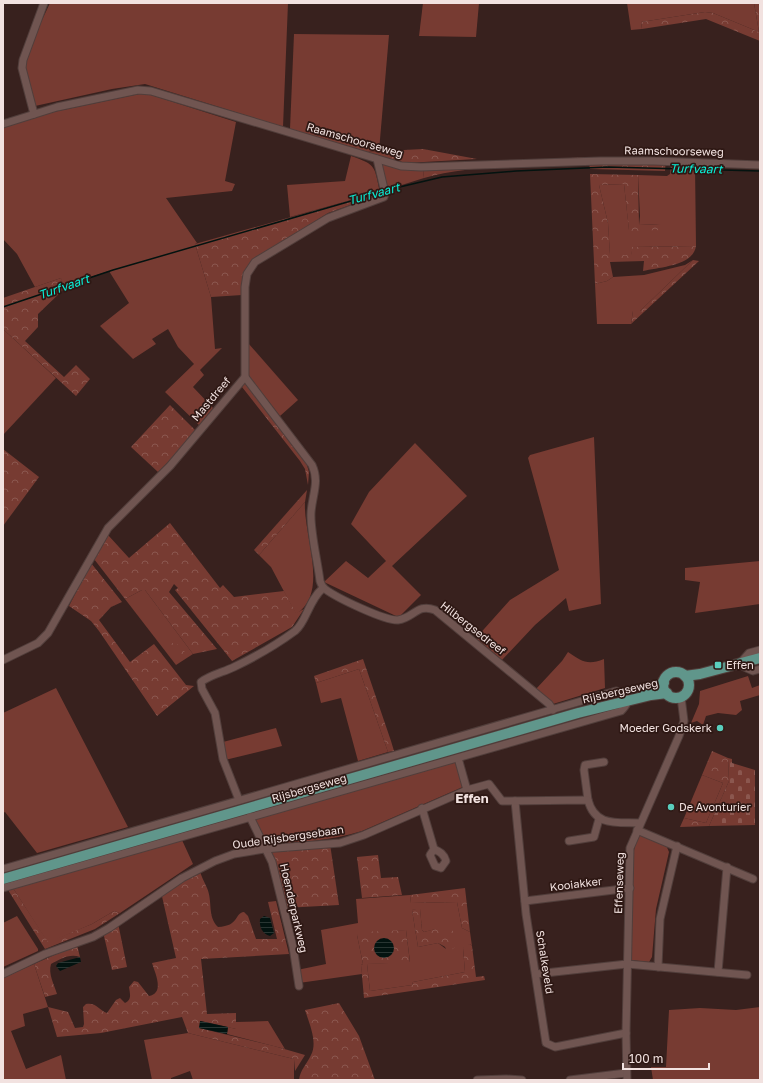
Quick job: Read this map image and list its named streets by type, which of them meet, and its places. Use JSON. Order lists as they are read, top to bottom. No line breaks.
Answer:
{"streets":{"main road":["Rijsbergseweg"],"street":["Raamschoorseweg","Mastdreef","Hilbergsedreef","Oude Rijsbergsebaan","Effenseweg","Kooiakker","Hoenderparkweg","Schalkeveld"]},"crossings":[["Raamschoorseweg","Mastdreef"],["Hilbergsedreef","Rijsbergseweg"],["Rijsbergseweg","Effenseweg"],["Rijsbergseweg","Hoenderparkweg"],["Oude Rijsbergsebaan","Hoenderparkweg"],["Oude Rijsbergsebaan","Schalkeveld"],["Effenseweg","Kooiakker"],["Effenseweg","Schalkeveld"],["Kooiakker","Schalkeveld"]],"districts":["Effen"],"water":["Turfvaart"],"places":{"transit":["Effen"],"other":["Moeder Godskerk","De Avonturier"]},"scale_bar":"100 m"}
